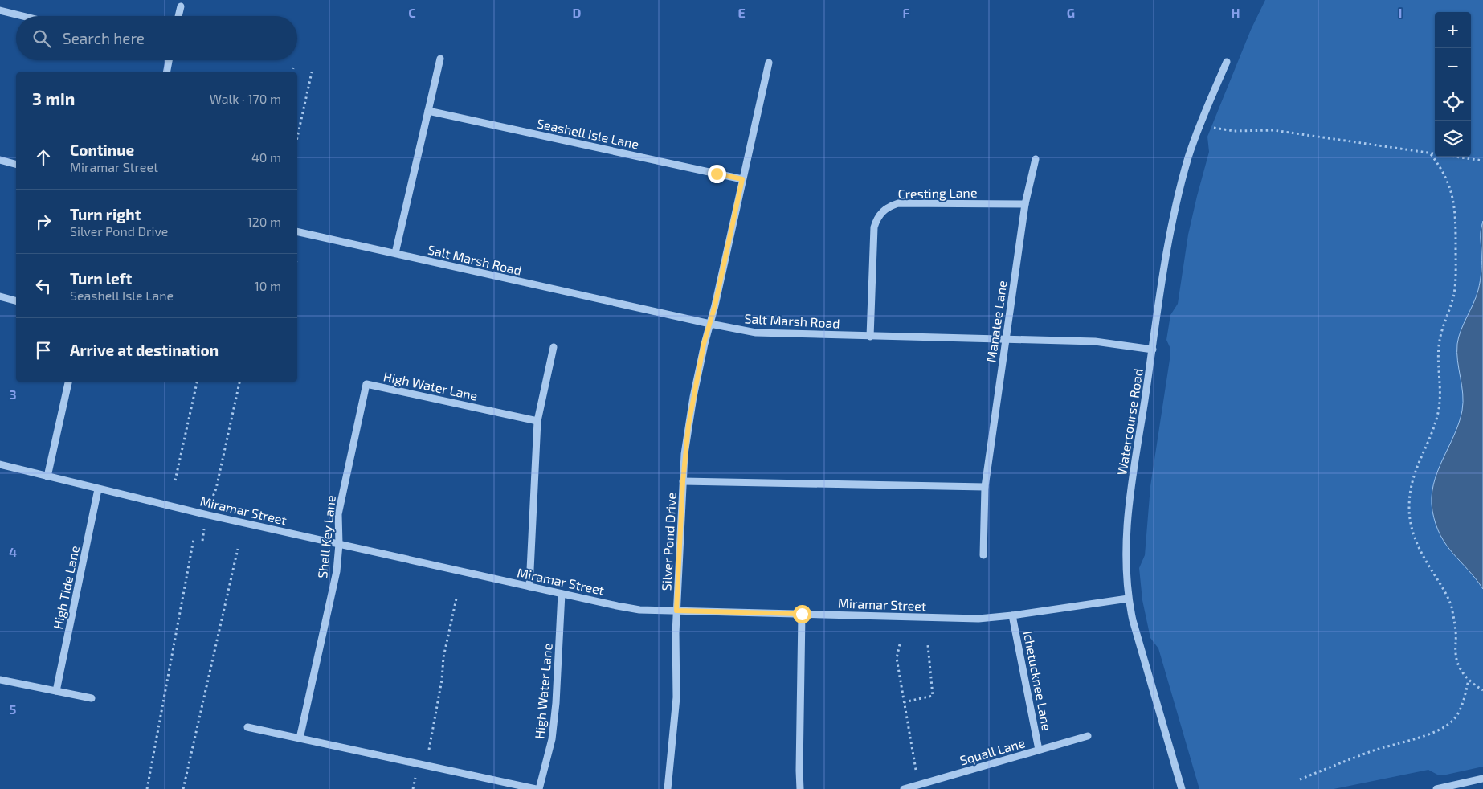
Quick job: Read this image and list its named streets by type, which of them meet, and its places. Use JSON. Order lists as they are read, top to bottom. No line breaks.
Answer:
{"streets":{"street":["Seashell Isle Lane","Cresting Lane","Salt Marsh Road","Manatee Lane","High Water Lane","Watercourse Road","Miramar Street","Shell Key Lane","Silver Pond Drive","High Tide Lane","Ichetucknee Lane","Squall Lane"]},"crossings":[["Seashell Isle Lane","Silver Pond Drive"],["Cresting Lane","Salt Marsh Road"],["Cresting Lane","Manatee Lane"],["Salt Marsh Road","Manatee Lane"],["Salt Marsh Road","Watercourse Road"],["Salt Marsh Road","Silver Pond Drive"],["High Water Lane","Miramar Street"],["High Water Lane","Shell Key Lane"],["Watercourse Road","Miramar Street"],["Miramar Street","Shell Key Lane"],["Miramar Street","Silver Pond Drive"],["Miramar Street","High Tide Lane"],["Miramar Street","Ichetucknee Lane"],["Ichetucknee Lane","Squall Lane"]],"page":{"map_buttons":["+","−"],"search":"Search here","heading":["3 min","Walk · 170 m"],"list":[["Continue","Miramar Street","40 m"],["Turn right","Silver Pond Drive","120 m"],["Turn left","Seashell Isle Lane","10 m"],"Arrive at destination"]},"grid":{"columns":["C","D","E","F","G","H","I"],"rows":["3","4","5"]}}
